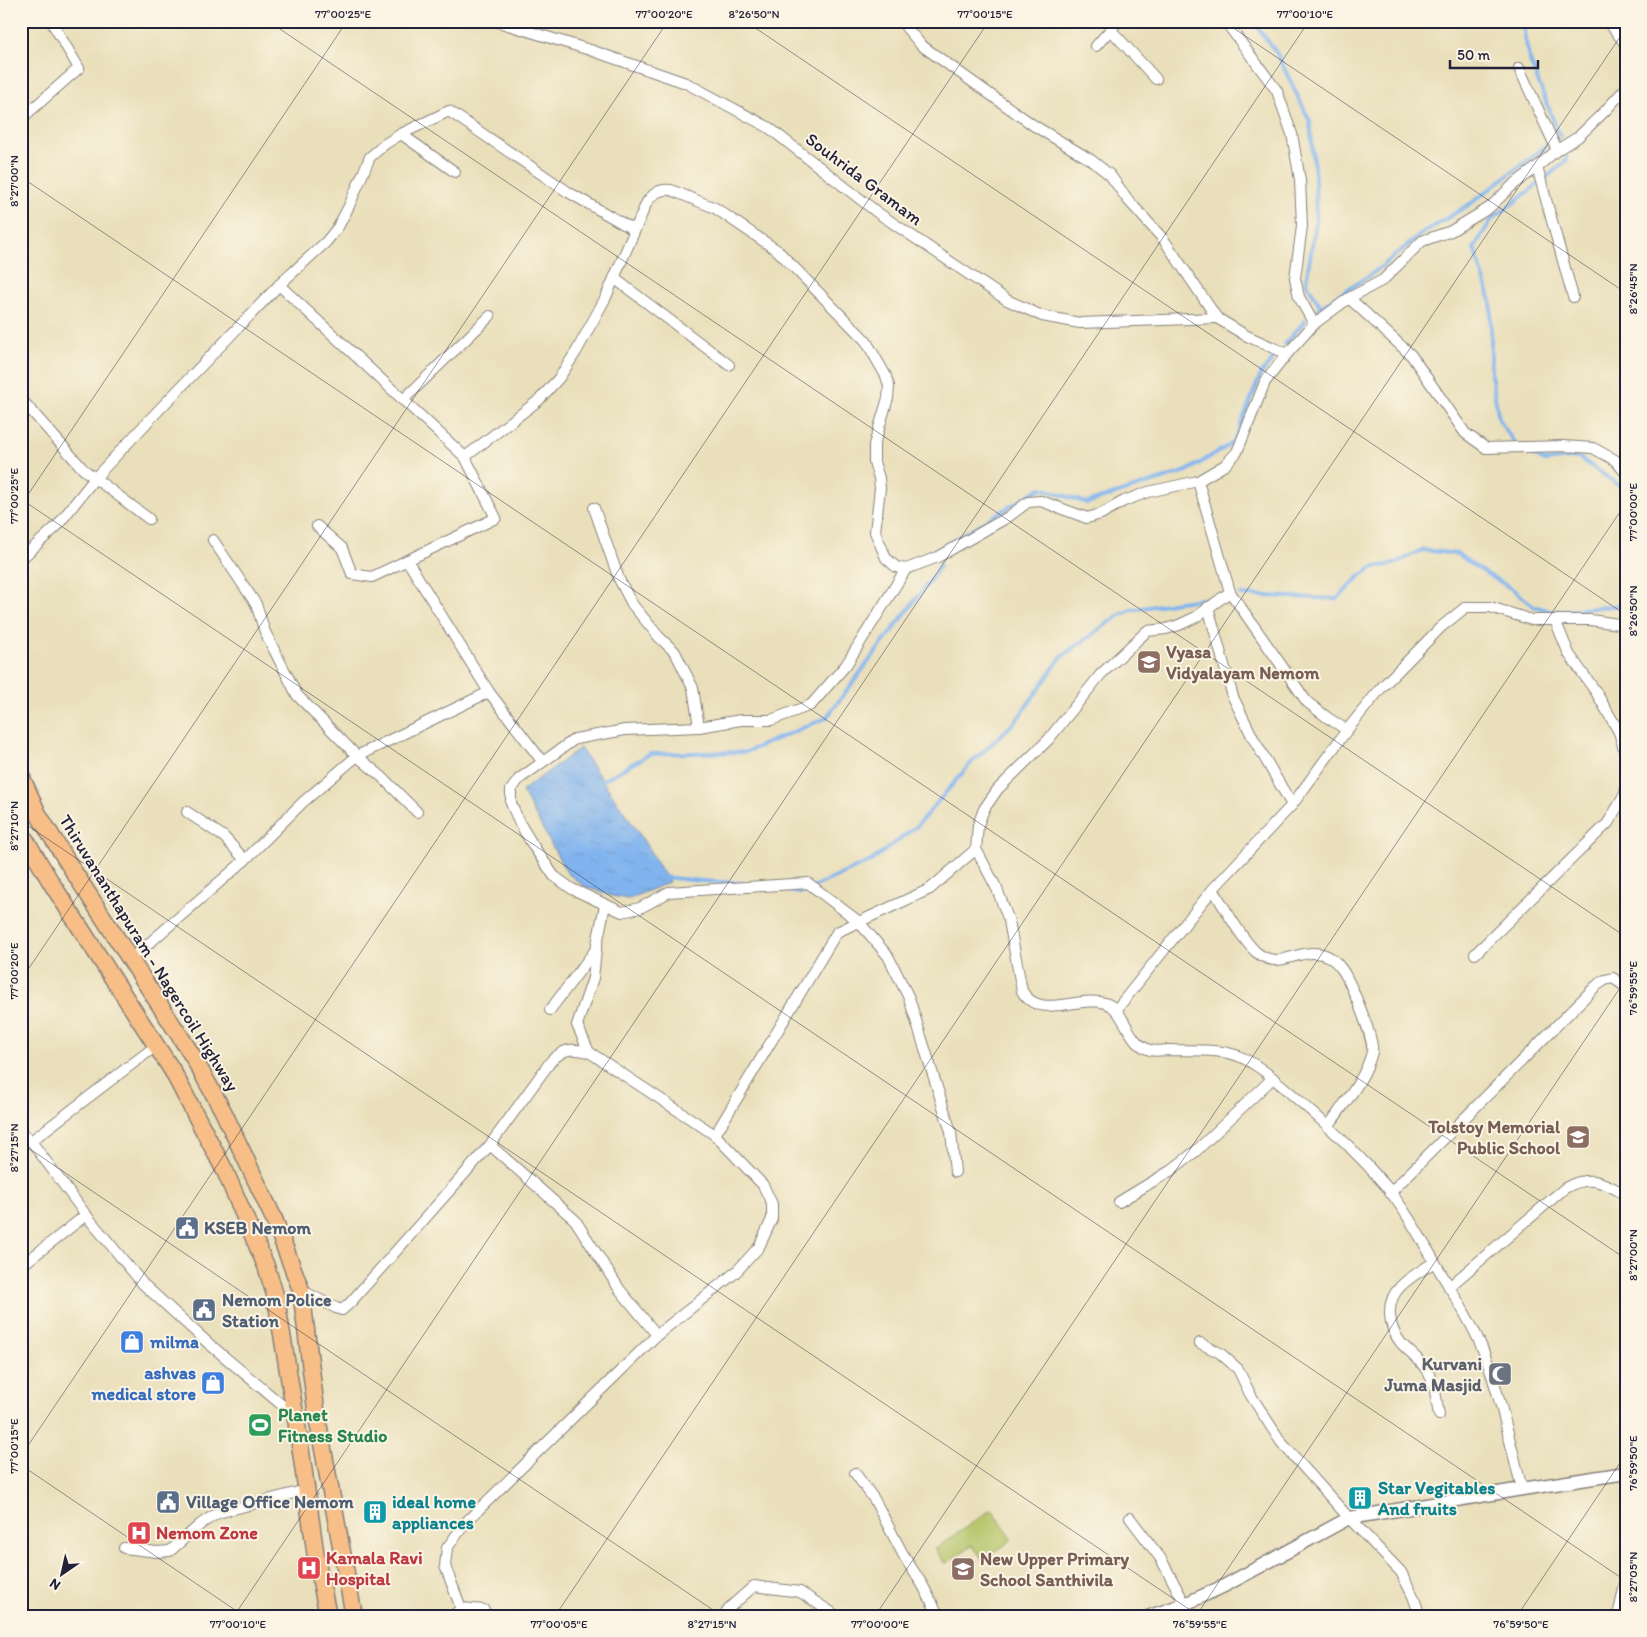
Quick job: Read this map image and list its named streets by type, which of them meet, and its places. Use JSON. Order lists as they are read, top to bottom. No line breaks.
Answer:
{"streets":{"main road":["Thiruvananthapuram - Nagercoil Highway"],"street":["Souhrida Gramam"]},"places":{"school or university":["Vyasa Vidyalayam Nemom","Tolstoy Memorial Public School","New Upper Primary School Santhivila"],"public building":["KSEB Nemom","Nemom Police Station","Village Office Nemom"],"shop":["milma","ashvas medical store"],"mosque":["Kurvani Juma Masjid"],"sports":["Planet Fitness Studio"],"building":["Star Vegitables And fruits","ideal home appliances"],"hospital":["Nemom Zone","Kamala Ravi Hospital"]},"scale_bar":"50 m","north":"bottom left","coordinates":["77°00'25\"E","77°00'20\"E","8°26'50\"N","77°00'15\"E","77°00'10\"E","8°27'00\"N","8°26'45\"N","77°00'00\"E","8°27'10\"N","76°59'55\"E","8°27'15\"N","76°59'50\"E","8°27'05\"N","77°00'05\"E"]}
